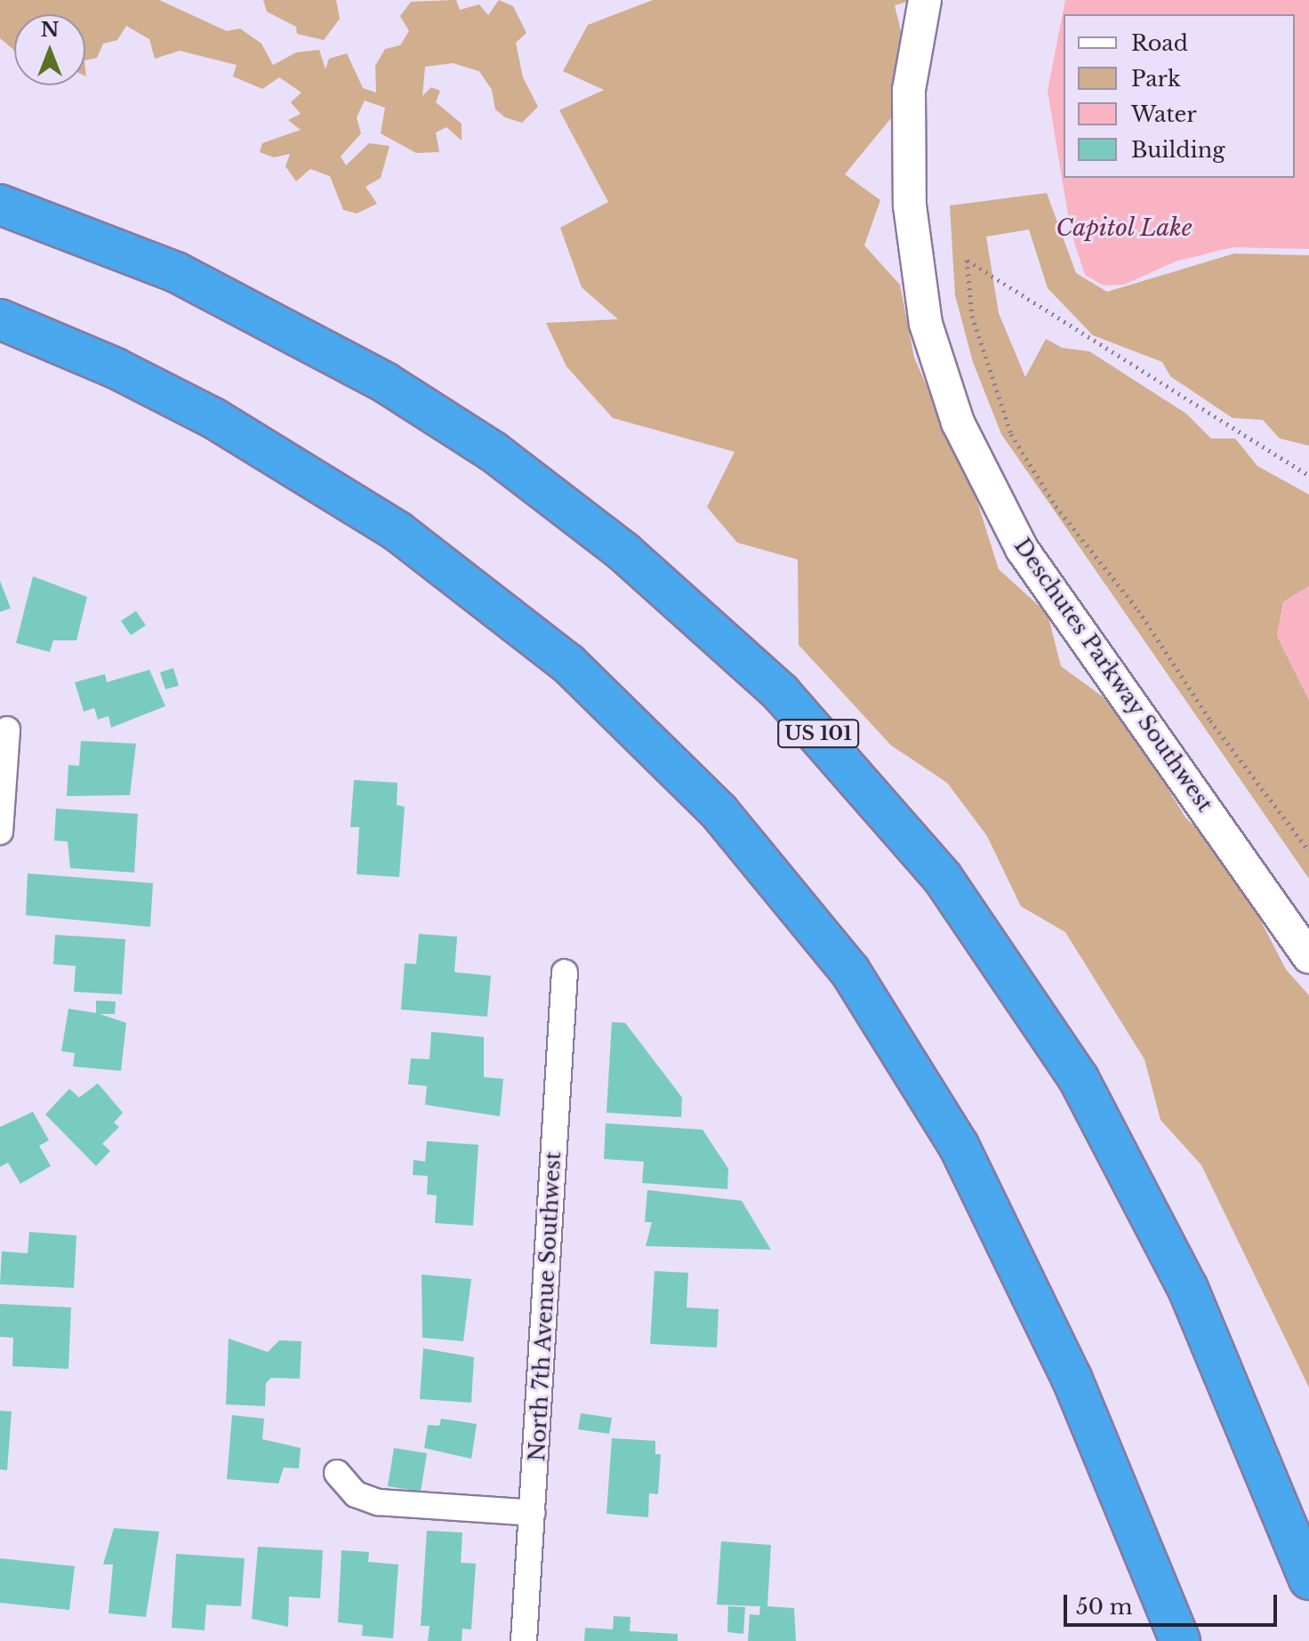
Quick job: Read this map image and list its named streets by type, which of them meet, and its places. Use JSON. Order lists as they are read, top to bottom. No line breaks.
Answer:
{"streets":{"highway":["US 101"],"street":["Deschutes Parkway Southwest","North 7th Avenue Southwest"]},"water":["Capitol Lake"],"legend":["Road","Park","Water","Building"],"scale_bar":"50 m","north":"top"}
